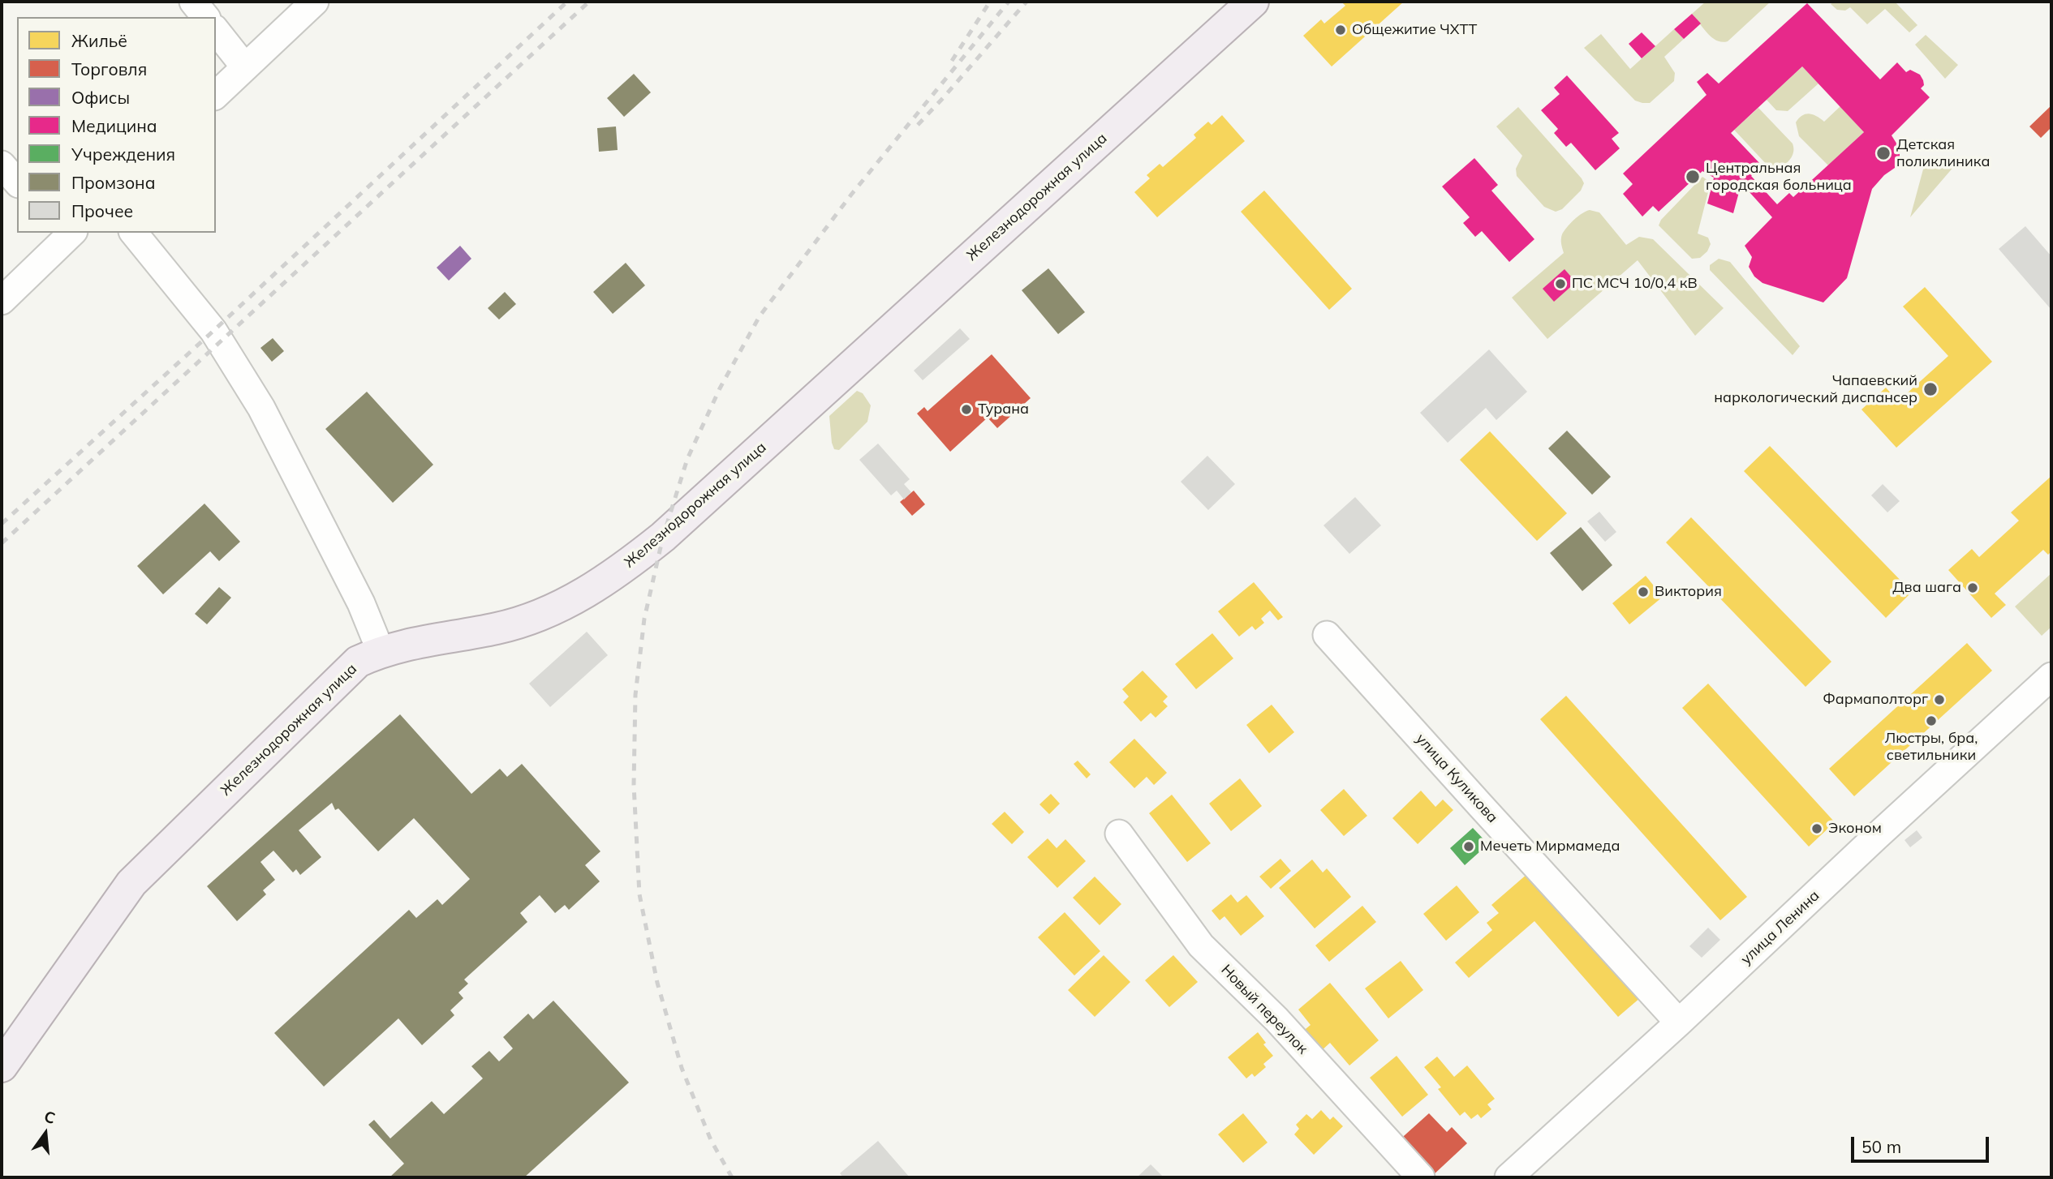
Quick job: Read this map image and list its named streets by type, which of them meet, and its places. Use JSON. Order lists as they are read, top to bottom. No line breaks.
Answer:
{"streets":{"main road":["Железнодорожная улица"],"street":["улица Куликова","улица Ленина","Новый переулок"]},"crossings":[["улица Куликова","улица Ленина"]],"places":["Общежитие ЧХТТ","Детская поликлиника","Центральная городская больница","ПС МСЧ 10/0,4 кВ","Чапаевский наркологический диспансер","Турана","Два шага","Виктория","Фармаполторг","Люстры, бра, светильники","Эконом","Мечеть Мирмамеда"],"legend":["Жильё","Торговля","Офисы","Медицина","Учреждения","Промзона","Прочее"],"scale_bar":"50 m","north":"top"}
